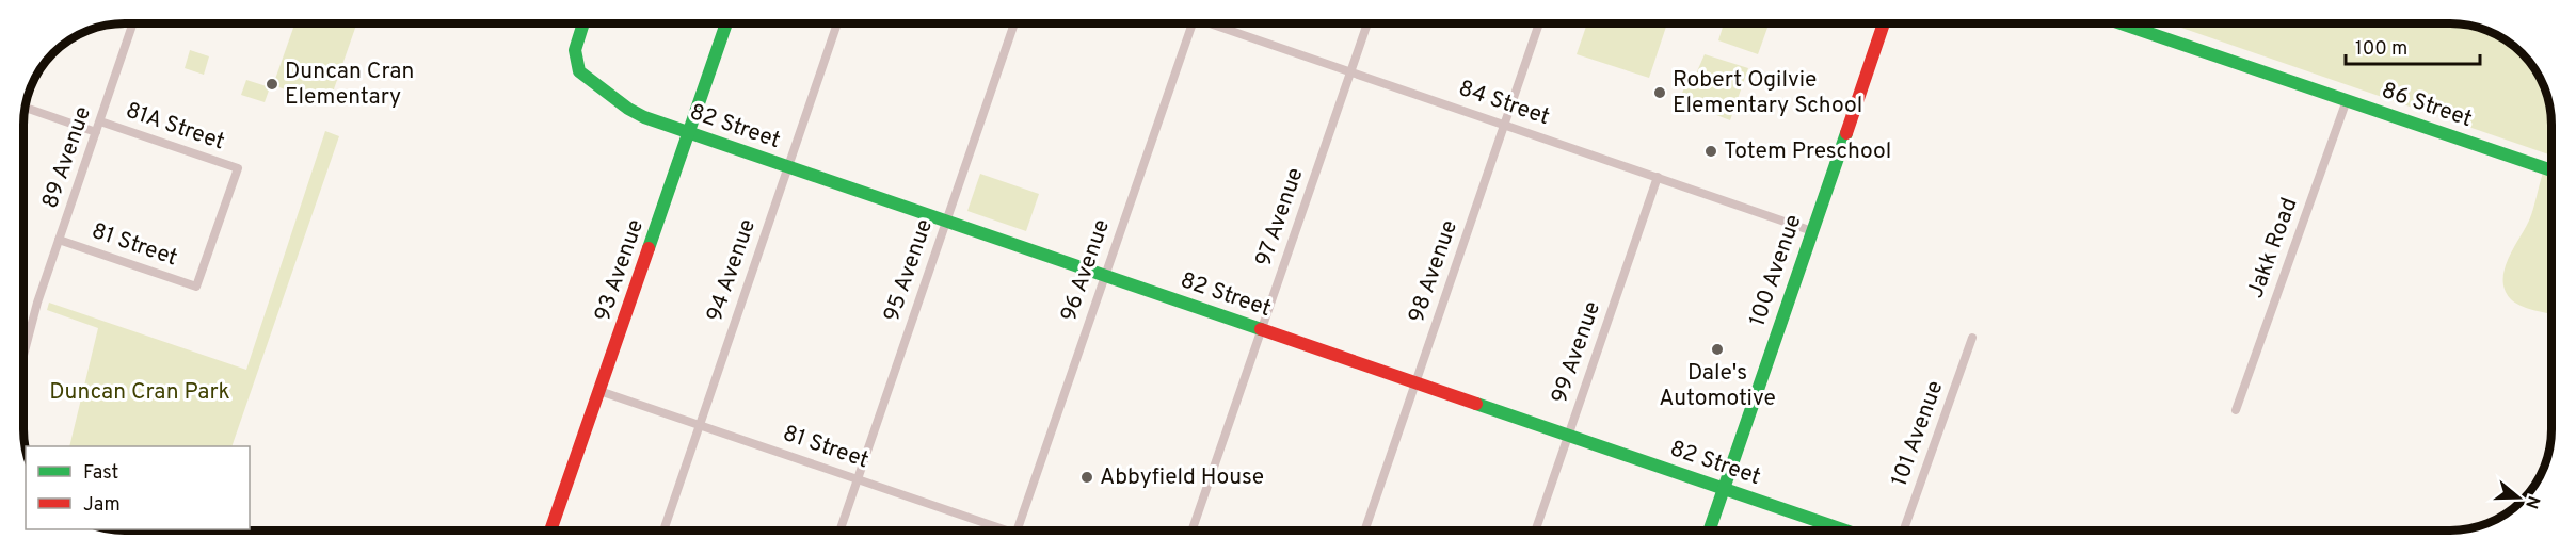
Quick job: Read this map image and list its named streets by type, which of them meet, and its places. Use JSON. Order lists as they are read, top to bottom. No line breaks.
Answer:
{"streets":{"street":["84 Street","86 Street","81A Street","82 Street","89 Avenue","97 Avenue","81 Street","Jakk Road","93 Avenue","94 Avenue","95 Avenue","96 Avenue","100 Avenue","98 Avenue","99 Avenue","101 Avenue"]},"crossings":[["84 Street","97 Avenue"],["84 Street","100 Avenue"],["84 Street","98 Avenue"],["84 Street","99 Avenue"],["86 Street","Jakk Road"],["81A Street","89 Avenue"],["81A Street","81 Street"],["82 Street","97 Avenue"],["82 Street","93 Avenue"],["82 Street","94 Avenue"],["82 Street","95 Avenue"],["82 Street","96 Avenue"],["82 Street","100 Avenue"],["82 Street","98 Avenue"],["82 Street","99 Avenue"],["89 Avenue","81 Street"],["81 Street","93 Avenue"],["81 Street","94 Avenue"],["81 Street","95 Avenue"]],"parks":["Duncan Cran Park"],"places":["Duncan Cran Elementary","Robert Ogilvie Elementary School","Totem Preschool","Dale's Automotive","Abbyfield House"],"legend":["Fast","Jam"],"scale_bar":"100 m","north":"right"}
